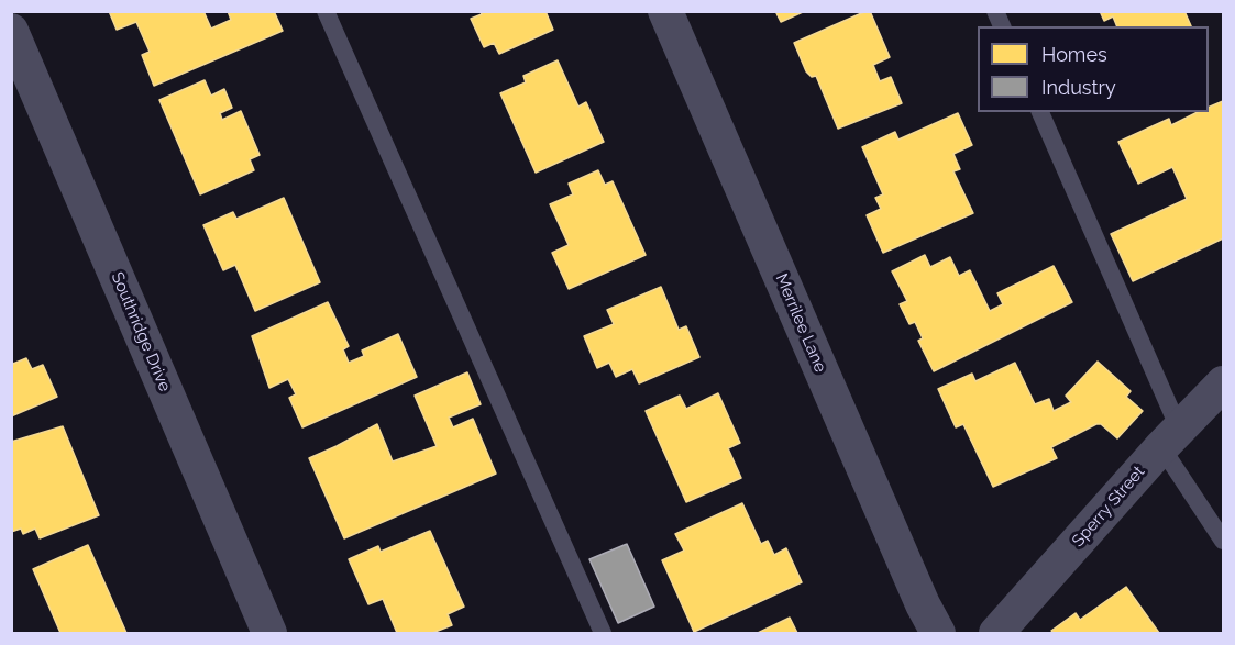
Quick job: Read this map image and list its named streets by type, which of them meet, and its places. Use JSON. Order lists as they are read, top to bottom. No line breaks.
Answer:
{"streets":{"street":["Merrilee Lane","Southridge Drive","Sperry Street"]},"legend":["Homes","Industry"]}
